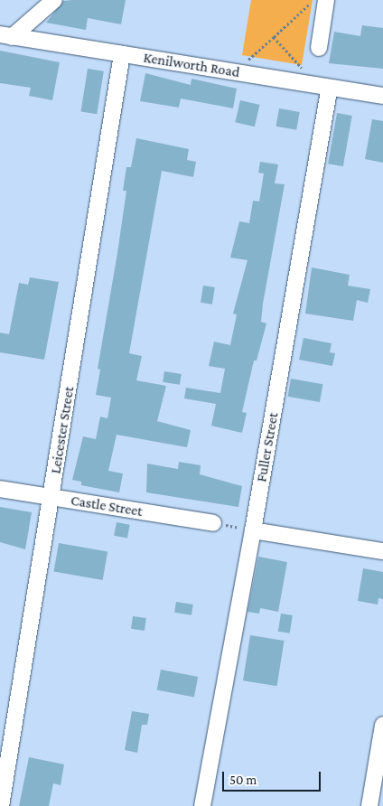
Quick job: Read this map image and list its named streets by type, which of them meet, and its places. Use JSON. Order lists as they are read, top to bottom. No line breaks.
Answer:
{"streets":{"street":["Kenilworth Road","Leicester Street","Fuller Street","Castle Street"]},"crossings":[["Kenilworth Road","Leicester Street"],["Kenilworth Road","Fuller Street"],["Leicester Street","Castle Street"]],"scale_bar":"50 m"}
